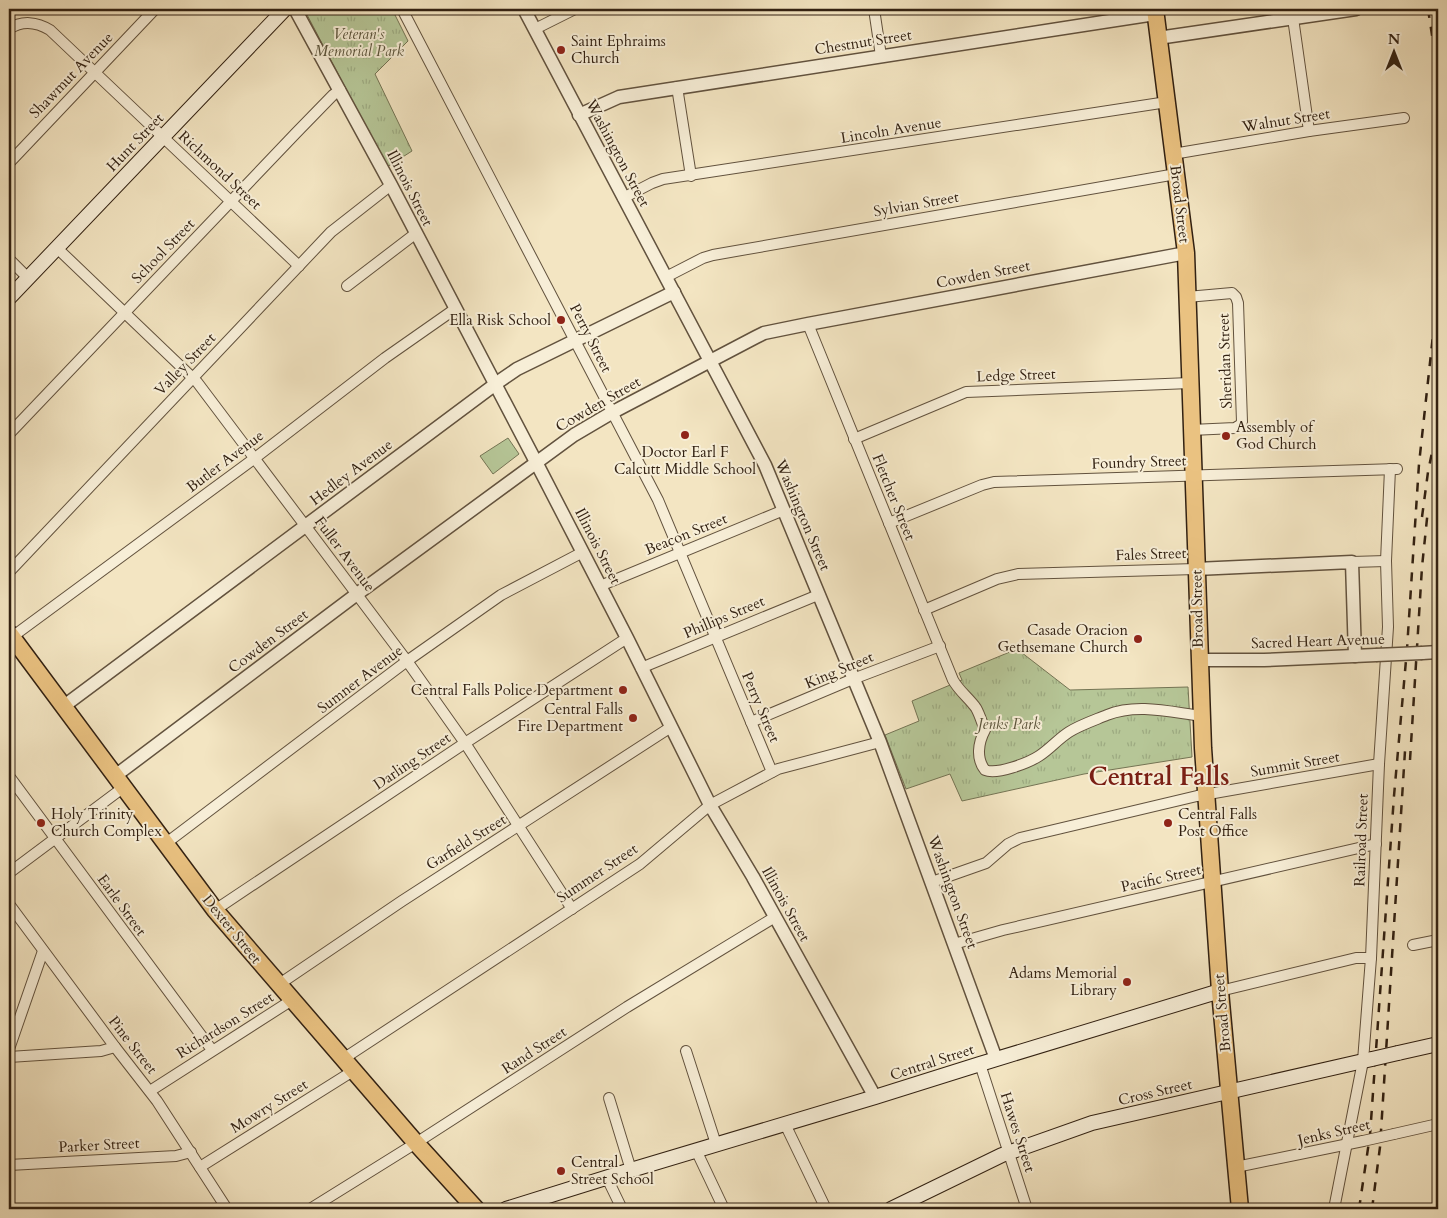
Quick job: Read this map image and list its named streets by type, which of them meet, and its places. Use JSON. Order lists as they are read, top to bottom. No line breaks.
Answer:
{"streets":{"main road":["Hunt Street","Broad Street","Dexter Street","Central Street","Cross Street"],"street":["Chestnut Street","Shawmut Avenue","Walnut Street","Lincoln Avenue","Washington Street","Richmond Street","Illinois Street","Sylvian Street","School Street","Cowden Street","Perry Street","Sheridan Street","Valley Street","Ledge Street","Butler Avenue","Foundry Street","Hedley Avenue","Fletcher Street","Beacon Street","Fuller Avenue","Fales Street","Phillips Street","Sacred Heart Avenue","King Street","Sumner Avenue","Darling Street","Summit Street","Railroad Street","Garfield Street","Summer Street","Pacific Street","Earle Street","Richardson Street","Pine Street","Rand Street","Mowry Street","Hawes Street","Jenks Street","Parker Street"]},"crossings":[["Chestnut Street","Washington Street"],["Chestnut Street","Broad Street"],["Shawmut Avenue","Richmond Street"],["Walnut Street","Broad Street"],["Lincoln Avenue","Washington Street"],["Lincoln Avenue","Broad Street"],["Hunt Street","Richmond Street"],["Hunt Street","Fuller Avenue"],["Washington Street","Sylvian Street"],["Washington Street","Cowden Street"],["Washington Street","Hedley Avenue"],["Washington Street","Beacon Street"],["Washington Street","Phillips Street"],["Washington Street","King Street"],["Washington Street","Summit Street"],["Washington Street","Summer Street"],["Washington Street","Pacific Street"],["Washington Street","Central Street"],["Richmond Street","School Street"],["Richmond Street","Valley Street"],["Illinois Street","School Street"],["Illinois Street","Cowden Street"],["Illinois Street","Valley Street"],["Illinois Street","Butler Avenue"],["Illinois Street","Hedley Avenue"],["Illinois Street","Beacon Street"],["Illinois Street","Phillips Street"],["Illinois Street","Sumner Avenue"],["Illinois Street","Darling Street"],["Illinois Street","Garfield Street"],["Illinois Street","Summer Street"],["Illinois Street","Rand Street"],["Illinois Street","Central Street"],["Sylvian Street","Broad Street"],["Broad Street","Cowden Street"],["Broad Street","Sheridan Street"],["Broad Street","Ledge Street"],["Broad Street","Foundry Street"],["Broad Street","Fletcher Street"],["Broad Street","Fales Street"],["Broad Street","Sacred Heart Avenue"],["Broad Street","Summit Street"],["Broad Street","Pacific Street"],["Broad Street","Central Street"],["Broad Street","Cross Street"],["Broad Street","Jenks Street"],["School Street","Fuller Avenue"],["Cowden Street","Perry Street"],["Cowden Street","Fletcher Street"],["Cowden Street","Fuller Avenue"],["Cowden Street","Dexter Street"],["Perry Street","Hedley Avenue"],["Perry Street","Beacon Street"],["Perry Street","Phillips Street"],["Perry Street","King Street"],["Perry Street","Summer Street"],["Valley Street","Fuller Avenue"],["Ledge Street","Fletcher Street"],["Butler Avenue","Fuller Avenue"],["Butler Avenue","Dexter Street"],["Foundry Street","Fletcher Street"],["Foundry Street","Railroad Street"],["Hedley Avenue","Fuller Avenue"],["Hedley Avenue","Dexter Street"],["Fletcher Street","Fales Street"],["Fletcher Street","King Street"],["Fuller Avenue","Sumner Avenue"],["Fuller Avenue","Darling Street"],["Fuller Avenue","Garfield Street"],["Fuller Avenue","Summer Street"],["Fales Street","Railroad Street"],["Sumner Avenue","Dexter Street"],["Darling Street","Dexter Street"],["Summit Street","Railroad Street"],["Railroad Street","Pacific Street"],["Railroad Street","Central Street"],["Railroad Street","Cross Street"],["Railroad Street","Jenks Street"],["Garfield Street","Dexter Street"],["Summer Street","Dexter Street"],["Summer Street","Mowry Street"],["Earle Street","Richardson Street"],["Dexter Street","Richardson Street"],["Dexter Street","Rand Street"],["Dexter Street","Mowry Street"],["Richardson Street","Pine Street"],["Pine Street","Mowry Street"],["Pine Street","Parker Street"],["Central Street","Hawes Street"],["Cross Street","Hawes Street"]],"districts":["Central Falls"],"parks":["Veteran's Memorial Park","Jenks Park"],"places":["Saint Ephraims Church","Ella Risk School","Doctor Earl F Calcutt Middle School","Assembly of God Church","Casade Oracion Gethsemane Church","Central Falls Police Department","Central Falls Fire Department","Holy Trinity Church Complex","Central Falls Post Office","Adams Memorial Library","Central Street School"],"north":"top"}
